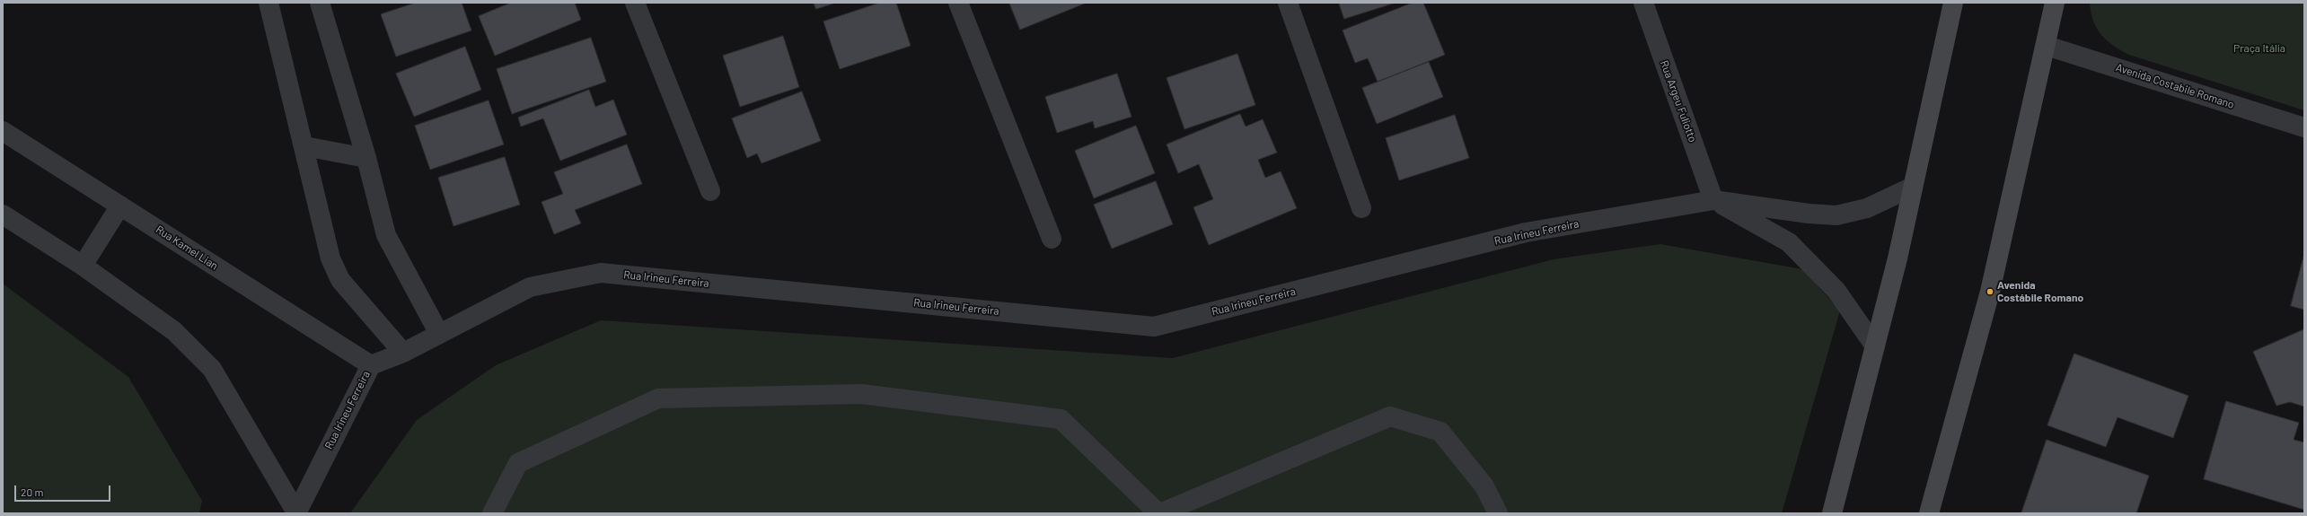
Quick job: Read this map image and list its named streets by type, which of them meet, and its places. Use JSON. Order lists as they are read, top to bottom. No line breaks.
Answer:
{"streets":{"street":["Avenida Costabile Romano","Rua Argeu Fuliotto","Rua Irineu Ferreira","Rua Kamel Lian"]},"crossings":[["Rua Argeu Fuliotto","Rua Irineu Ferreira"],["Rua Irineu Ferreira","Rua Kamel Lian"]],"parks":["Praça Itália"],"places":["Avenida Costábile Romano"],"scale_bar":"20 m"}
